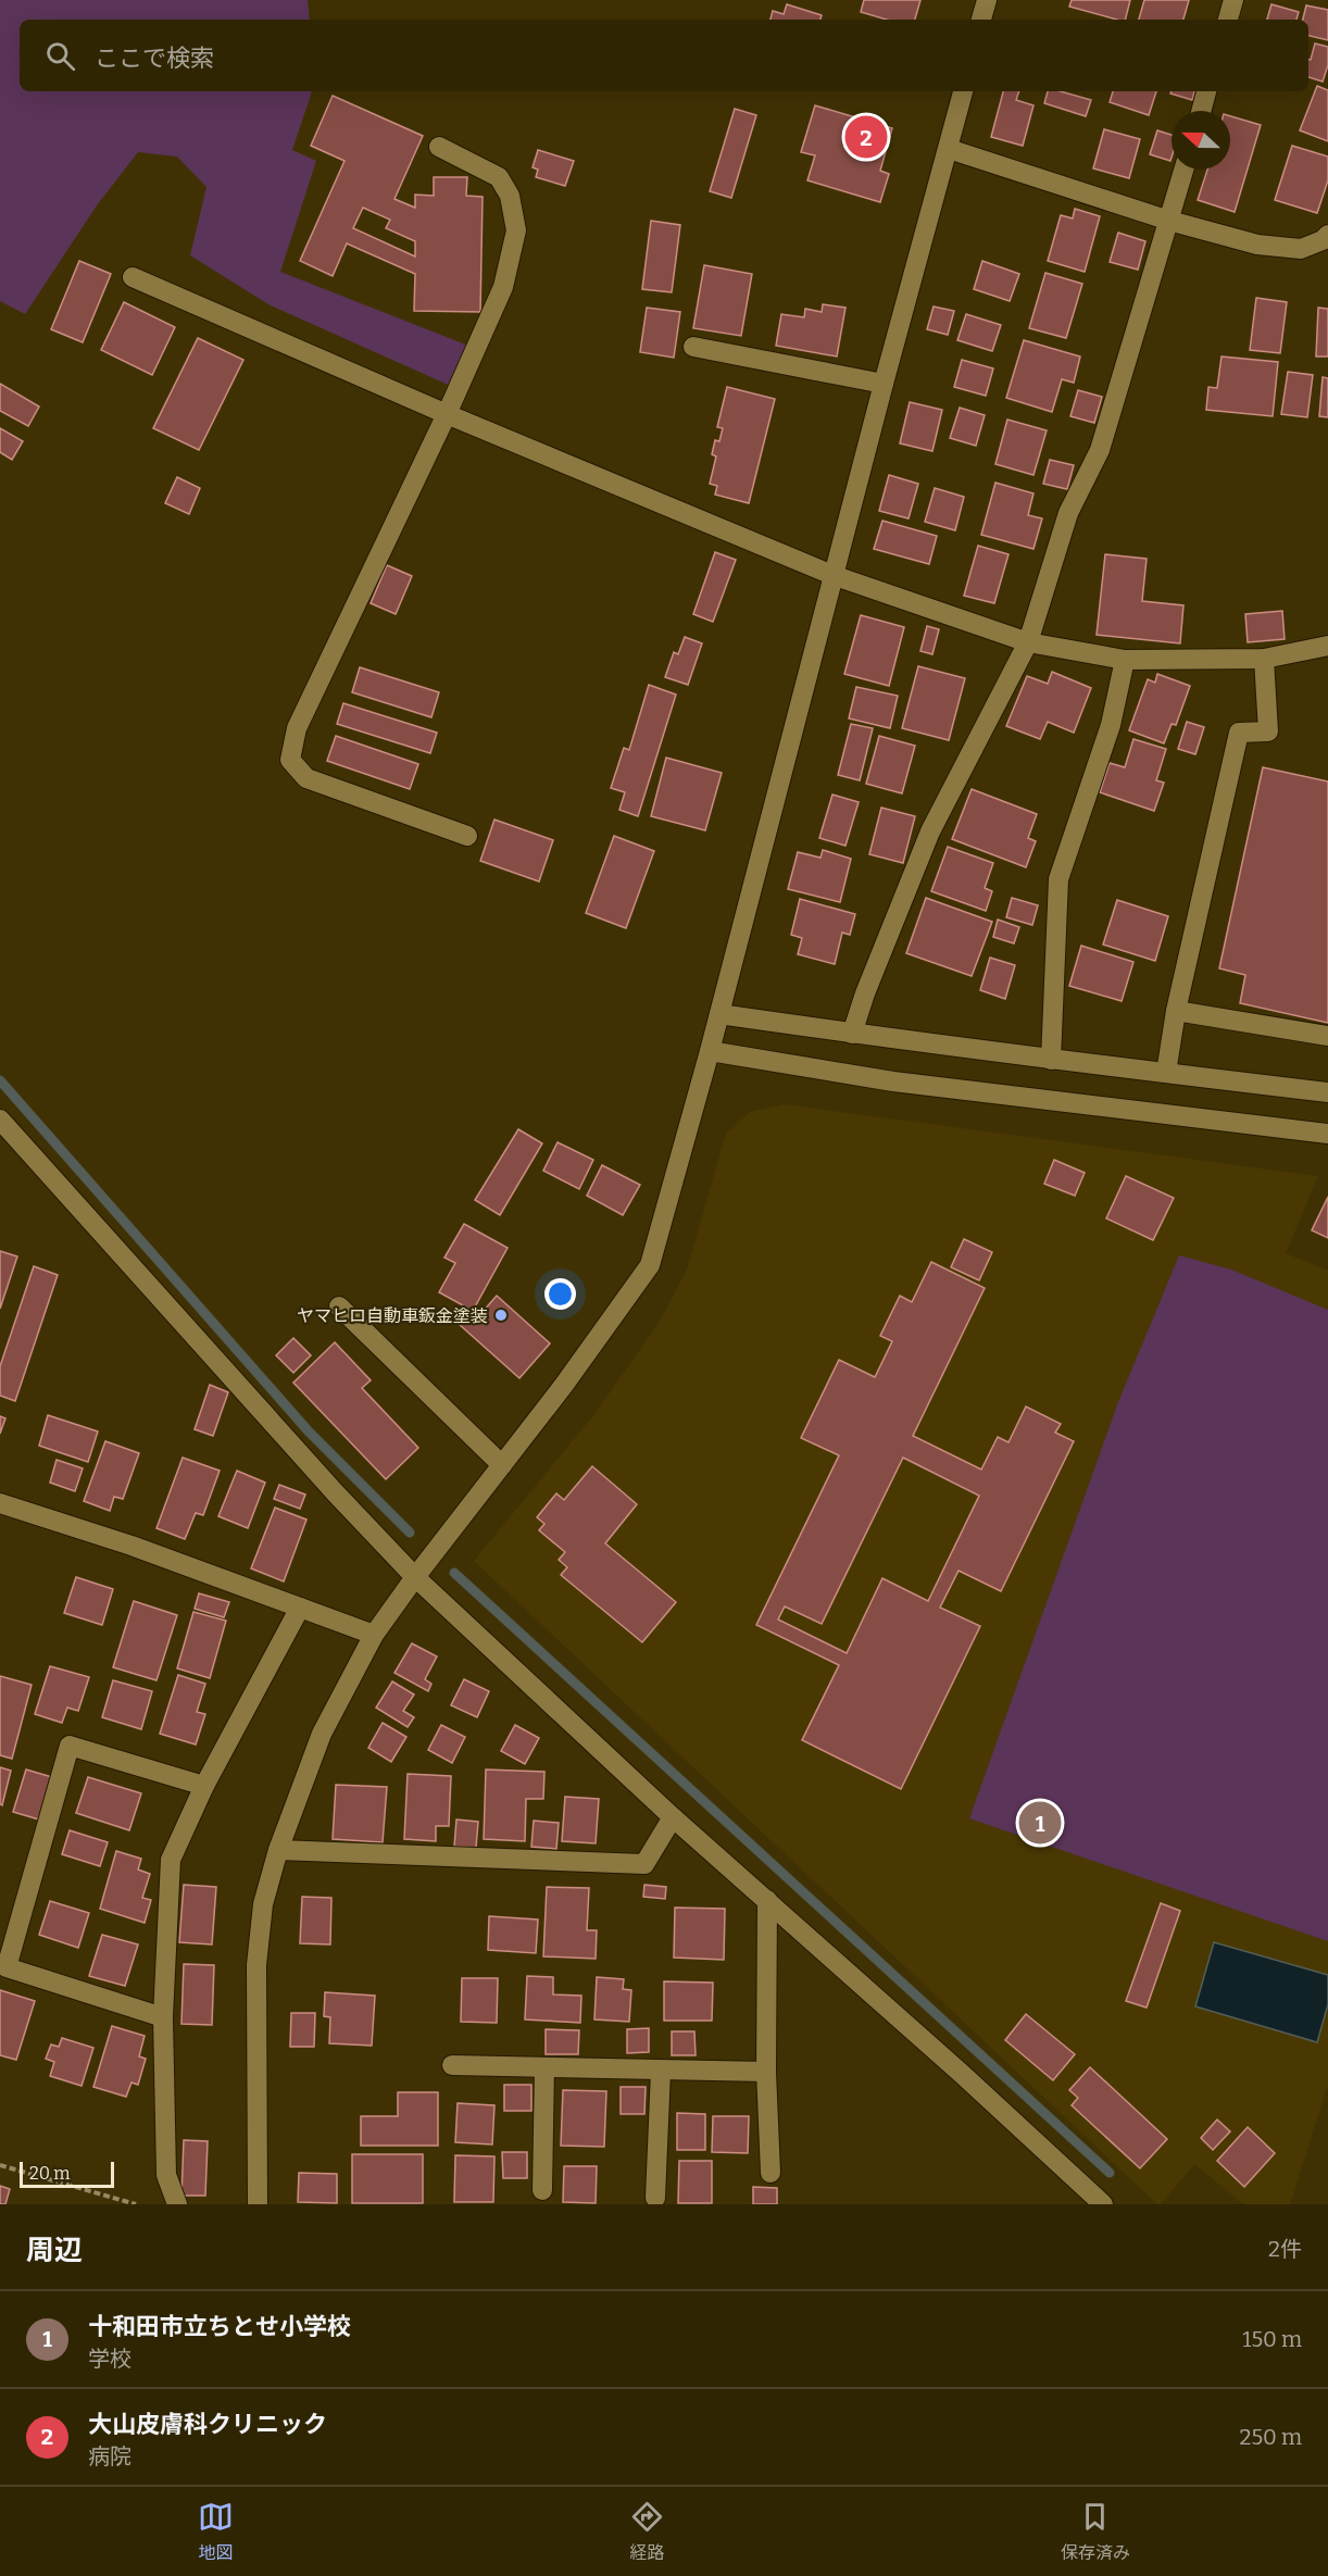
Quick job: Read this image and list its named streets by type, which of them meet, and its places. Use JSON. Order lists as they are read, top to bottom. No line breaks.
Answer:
{"places":["ヤマヒロ自動車鈑金塗装"],"scale_bar":"20 m","north":"left","page":{"search":"ここで検索","pins":["2","1"],"scale":"20 m","heading":["周辺","2件"],"list":[{"mark":"1","name":"十和田市立ちとせ小学校","note":"学校","value":"150 m"},{"mark":"2","name":"大山皮膚科クリニック","note":"病院","value":"250 m"}],"nav":["地図","経路","保存済み"]}}
